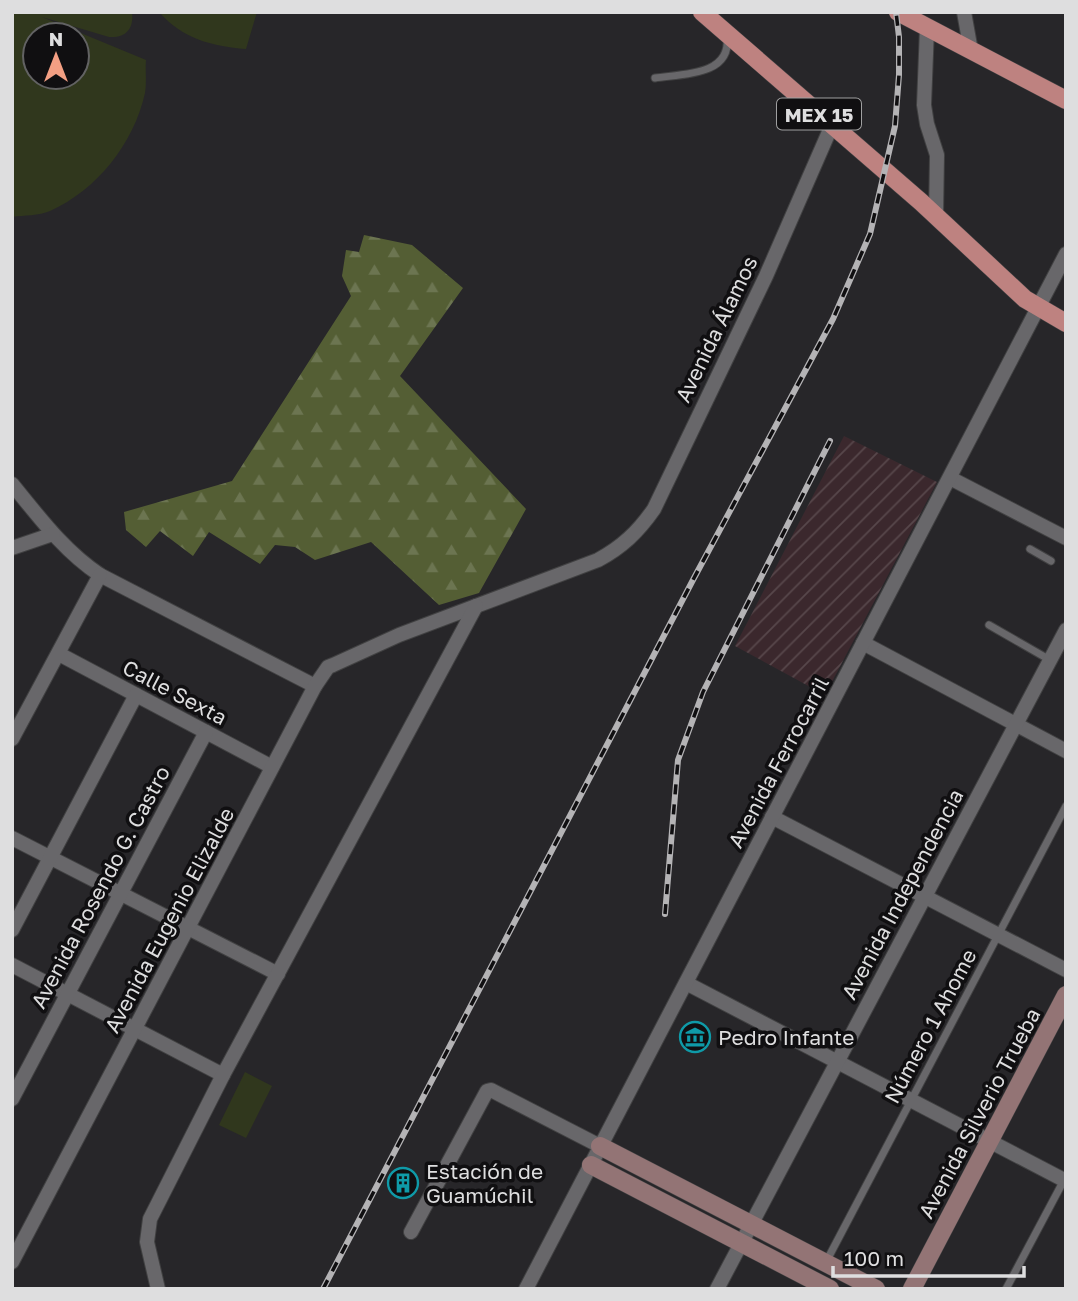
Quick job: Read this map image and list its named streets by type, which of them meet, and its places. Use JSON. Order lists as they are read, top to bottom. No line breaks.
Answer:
{"streets":{"main road":["MEX 15"],"street":["Avenida Álamos","Calle Sexta","Avenida Ferrocarril","Avenida Rosendo G. Castro","Avenida Independencia","Avenida Eugenio Elizalde","Avenida Silverio Trueba"],"lane":["Número 1 Ahome"]},"crossings":[["MEX 15","Avenida Álamos"],["MEX 15","Avenida Ferrocarril"],["Avenida Álamos","Avenida Eugenio Elizalde"],["Calle Sexta","Avenida Rosendo G. Castro"],["Calle Sexta","Avenida Eugenio Elizalde"]],"places":{"museum":["Pedro Infante"],"building":["Estación de Guamúchil"]},"scale_bar":"100 m","north":"top"}
